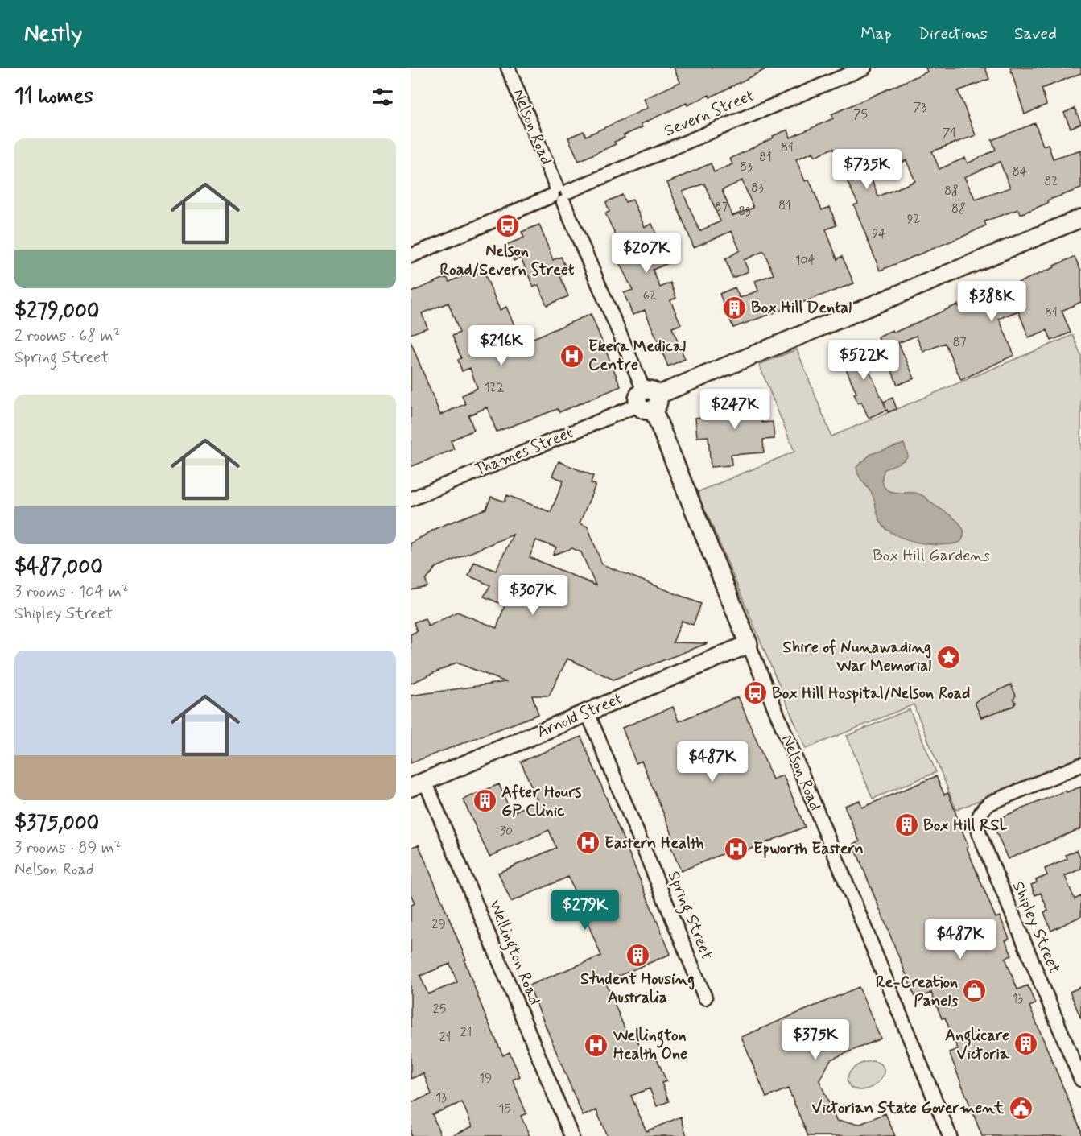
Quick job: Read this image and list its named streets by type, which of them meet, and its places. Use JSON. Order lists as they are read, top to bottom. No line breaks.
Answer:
{"streets":{"main road":["Nelson Road","Thames Street","Arnold Street"],"street":["Severn Street","Spring Street","Shipley Street","Wellington Road"]},"crossings":[["Severn Street","Nelson Road"],["Nelson Road","Thames Street"],["Nelson Road","Arnold Street"],["Arnold Street","Spring Street"],["Arnold Street","Wellington Road"]],"parks":["Box Hill Gardens"],"places":{"bus stop":["Nelson Road/Severn Street","Box Hill Hospital/Nelson Road"],"building":["Box Hill Dental","After Hours GP Clinic","Box Hill RSL","Student Housing Australia","Anglicare Victoria"],"hospital":["Ekera Medical Centre","Eastern Health","Epworth Eastern","Wellington Health One"],"place":["Shire of Nunawading War Memorial"],"shop":["Re-Creation Panels"],"public building":["Victorian State Goverment"]},"house_numbers":["73","75","71","81","81","83","84","82","83","88","81","87","88","83","92","94","104","62","81","87","122","30","29","13","25","21","21","19","13","15"],"page":{"header":"Nestly","nav":["Map","Directions","Saved"],"heading":"11 homes","list":[{"name":"$279,000","note":"2 rooms · 68 m² · Spring Street"},{"name":"$487,000","note":"3 rooms · 104 m² · Shipley Street"},{"name":"$375,000","note":"3 rooms · 89 m² · Nelson Road"}],"price":["$735K","$207K","$388K","$216K","$522K","$247K","$307K","$487K","$279K","$487K","$375K"]}}
